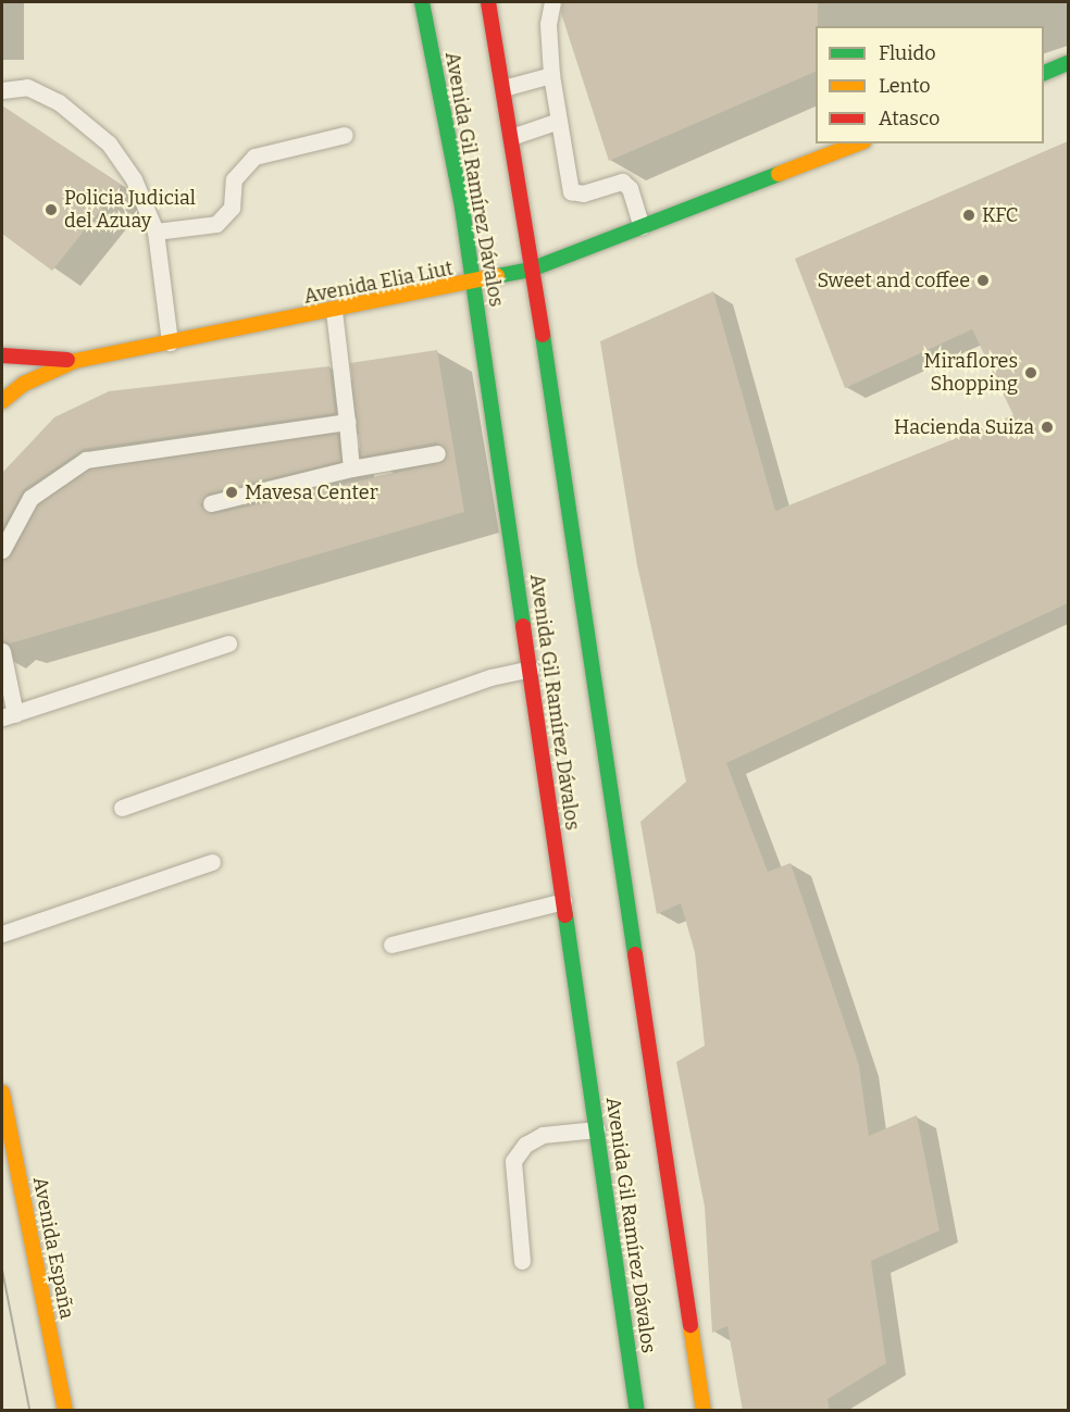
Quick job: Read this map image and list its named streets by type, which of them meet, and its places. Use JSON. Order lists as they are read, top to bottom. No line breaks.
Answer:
{"streets":{"main road":["Avenida Gil Ramírez Dávalos","Avenida Elia Liut","Avenida España"]},"crossings":[["Avenida Gil Ramírez Dávalos","Avenida Elia Liut"]],"places":["Policia Judicial del Azuay","KFC","Sweet and coffee","Miraflores Shopping","Hacienda Suiza","Mavesa Center"],"legend":["Fluido","Lento","Atasco"]}
